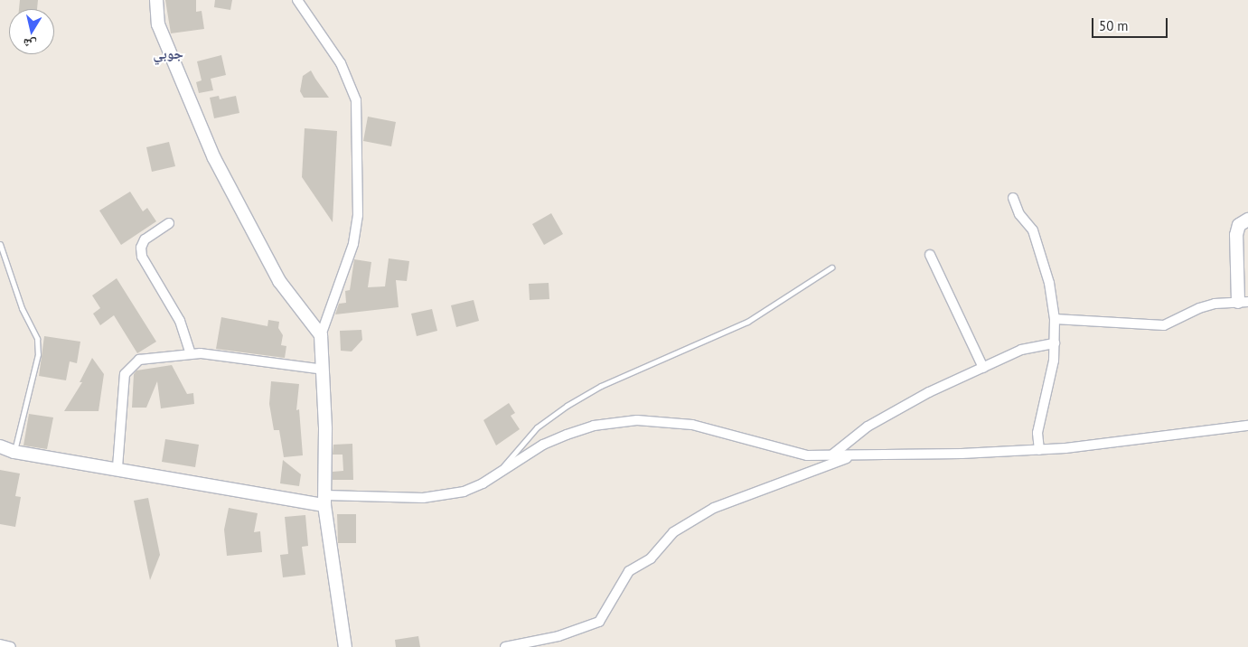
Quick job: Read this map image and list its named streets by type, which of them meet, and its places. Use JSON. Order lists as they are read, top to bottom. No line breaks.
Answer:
{"districts":["جوبي"],"scale_bar":"50 m","north":"bottom"}
